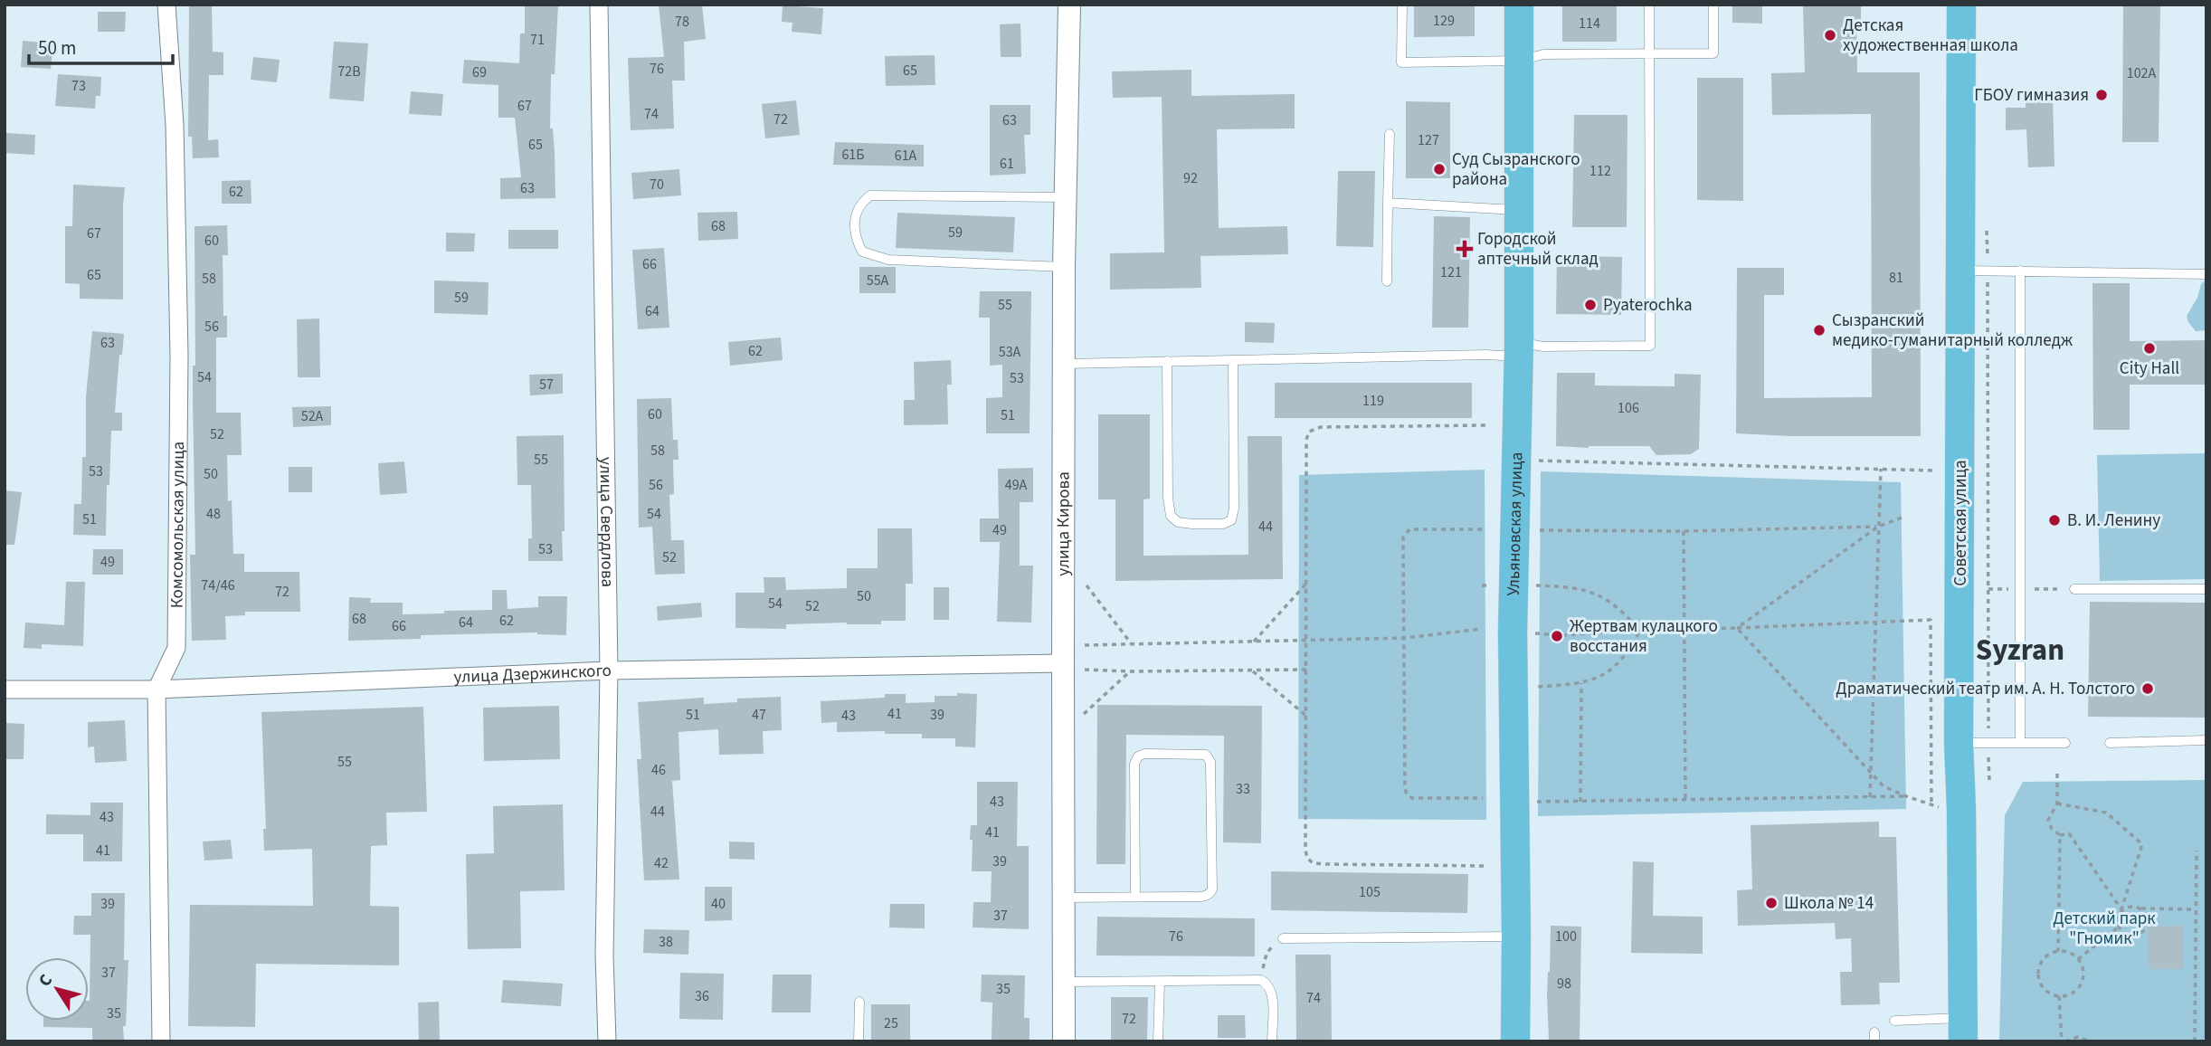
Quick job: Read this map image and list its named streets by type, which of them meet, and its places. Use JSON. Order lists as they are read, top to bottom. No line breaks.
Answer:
{"streets":{"main road":["Ульяновская улица","Советская улица"],"street":["улица Свердлова","улица Кирова","Комсомольская улица","улица Дзержинского"]},"crossings":[["улица Свердлова","улица Дзержинского"],["улица Кирова","улица Дзержинского"],["Комсомольская улица","улица Дзержинского"]],"districts":["Syzran"],"parks":["Детский парк \"Гномик\""],"places":{"other":["Детская художественная школа","ГБОУ гимназия","Суд Сызранского района","Pyaterochka","Сызранский медико-гуманитарный колледж","City Hall","В. И. Ленину","Жертвам кулацкого восстания","Драматический театр им. А. Н. Толстого","Школа № 14"],"health":["Городской аптечный склад"]},"house_numbers":["129","78","114","71","76","65","72В","69","102А","73","67","74","72","63","127","65","61Б","61А","61","112","92","70","63","62","68","59","67","60","66","121","65","81","58","55А","59","55","64","56","63","62","53А","54","53","57","119","106","60","51","52А","52","58","55","53","50","56","49А","48","54","51","44","49","53","52","49","74/46","72","50","54","52","68","62","64","66","41","51","47","39","43","55","46","33","43","44","43","41","41","39","42","105","39","40","37","76","100","38","37","98","35","36","74","35","72","25"],"scale_bar":"50 m","north":"top left"}
